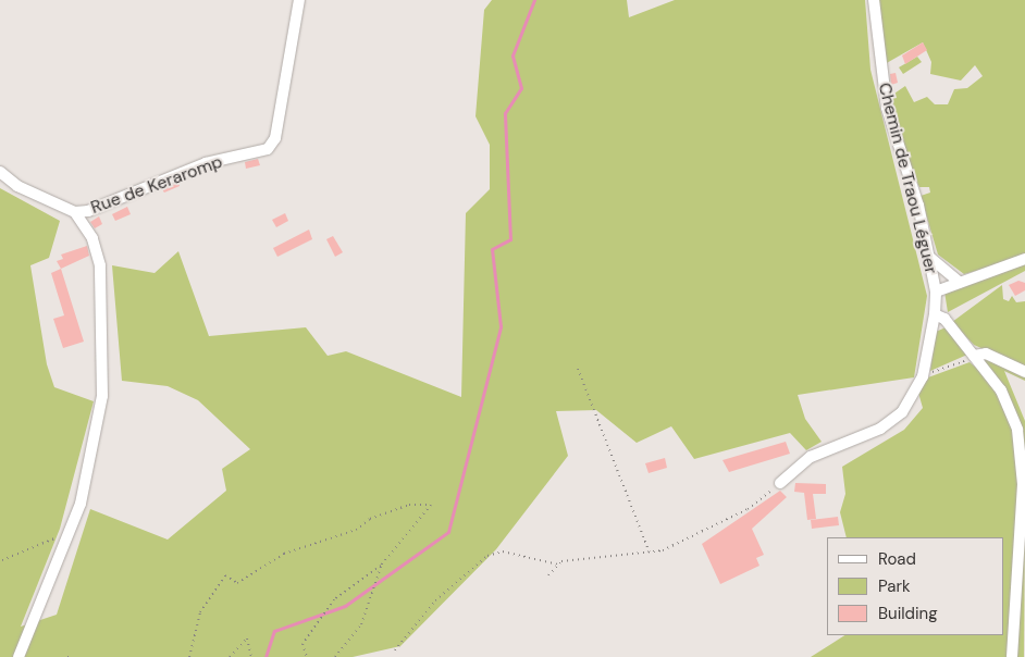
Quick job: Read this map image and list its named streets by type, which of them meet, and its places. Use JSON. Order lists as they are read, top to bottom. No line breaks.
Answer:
{"streets":{"street":["Chemin de Traou Léguer","Rue de Keraromp"]},"legend":["Road","Park","Building"]}
